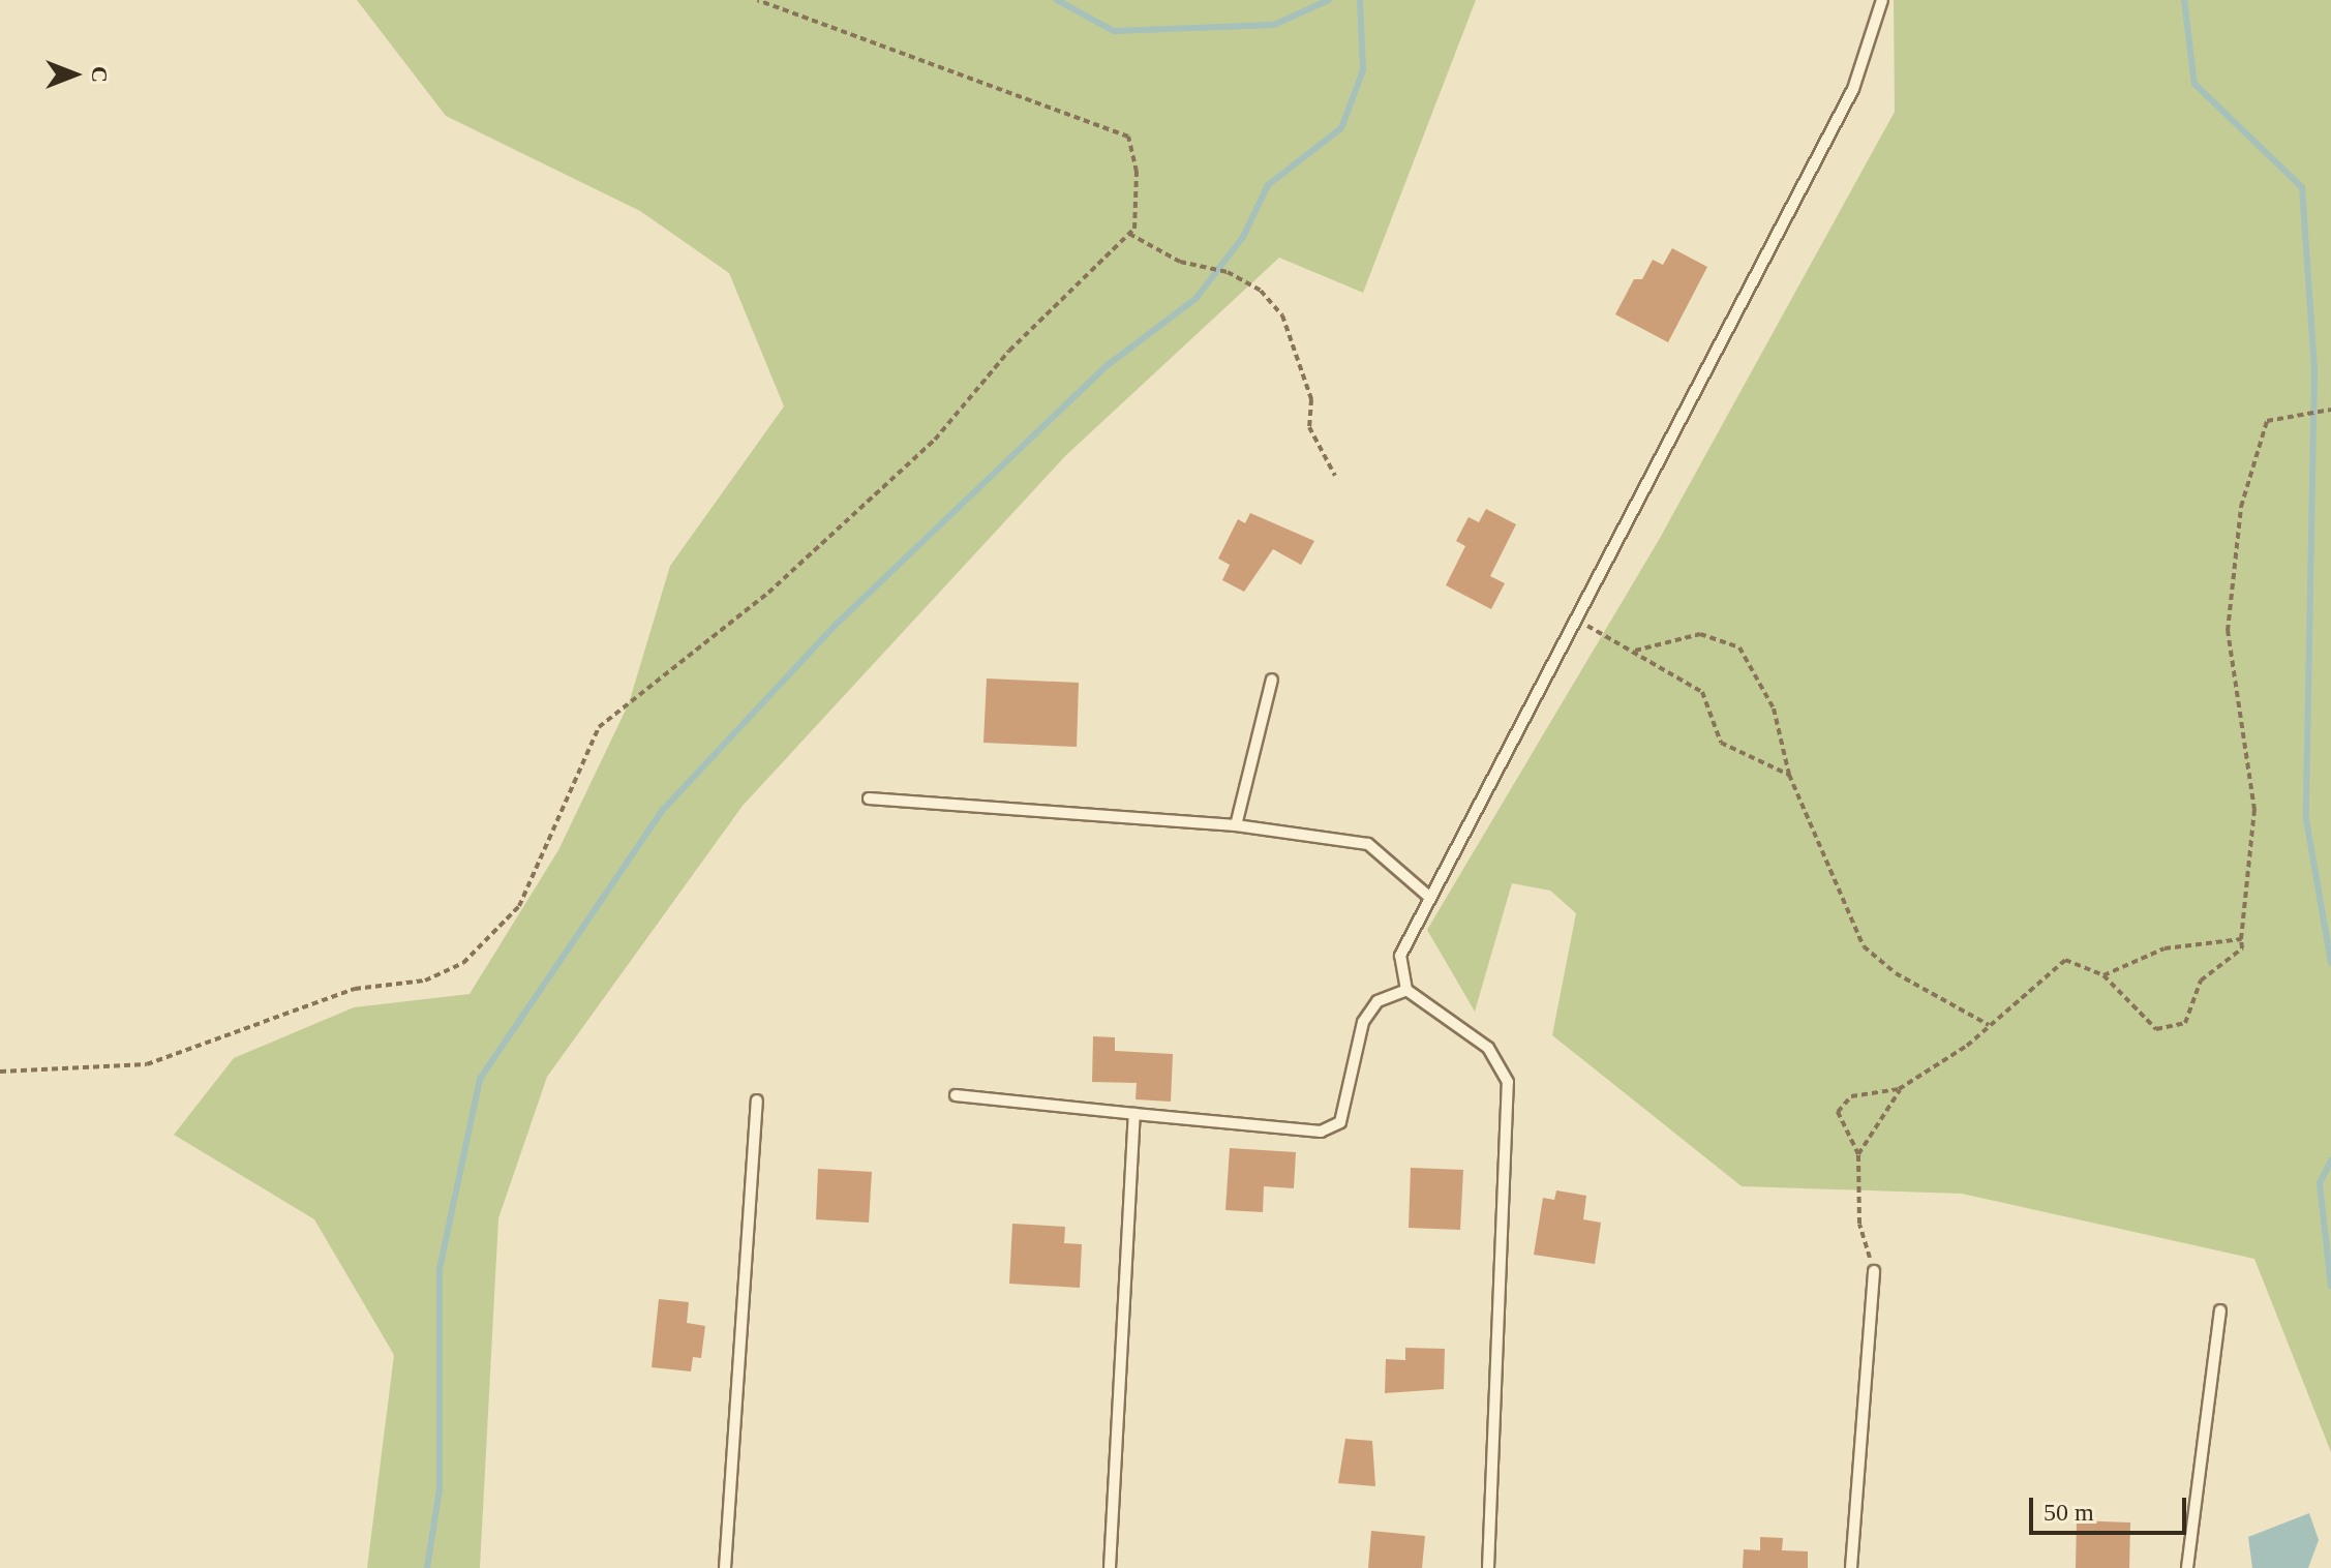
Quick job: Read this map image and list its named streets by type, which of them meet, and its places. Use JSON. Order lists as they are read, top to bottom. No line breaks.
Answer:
{"scale_bar":"50 m","north":"right"}
